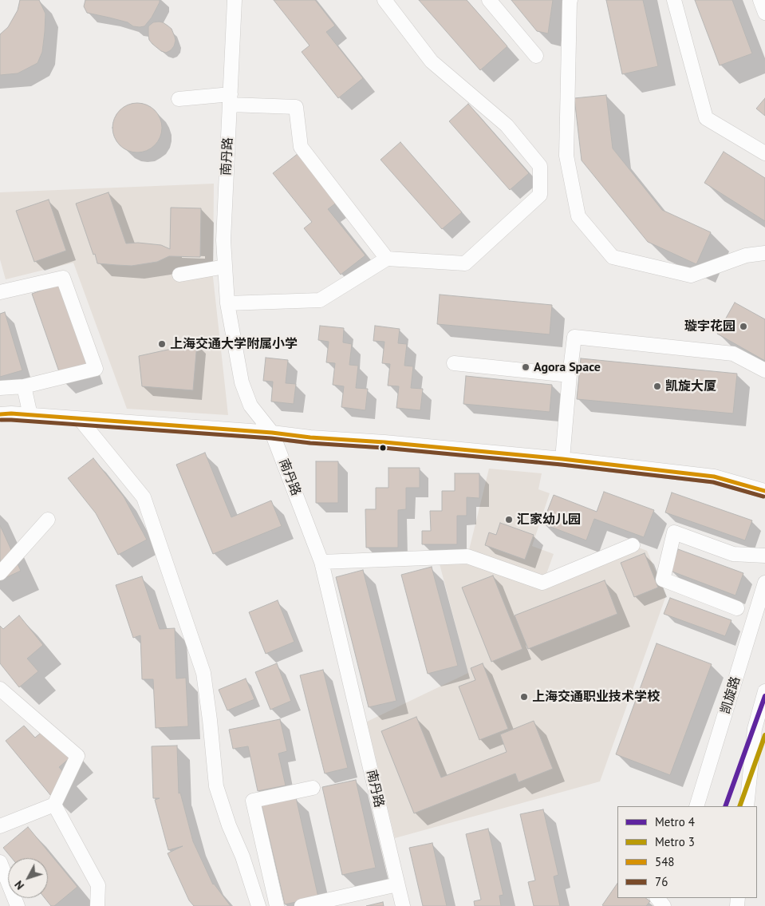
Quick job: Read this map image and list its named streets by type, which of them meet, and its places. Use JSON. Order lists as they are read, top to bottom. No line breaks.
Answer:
{"streets":{"street":["南丹路","凯旋路"]},"places":["璇宇花园","上海交通大学附属小学","Agora Space","凯旋大厦","汇家幼儿园","上海交通职业技术学校"],"lines":["transit line 548","transit line 76","metro line 4","metro line 3"],"legend":["Metro 4","Metro 3","548","76"],"north":"bottom left"}
